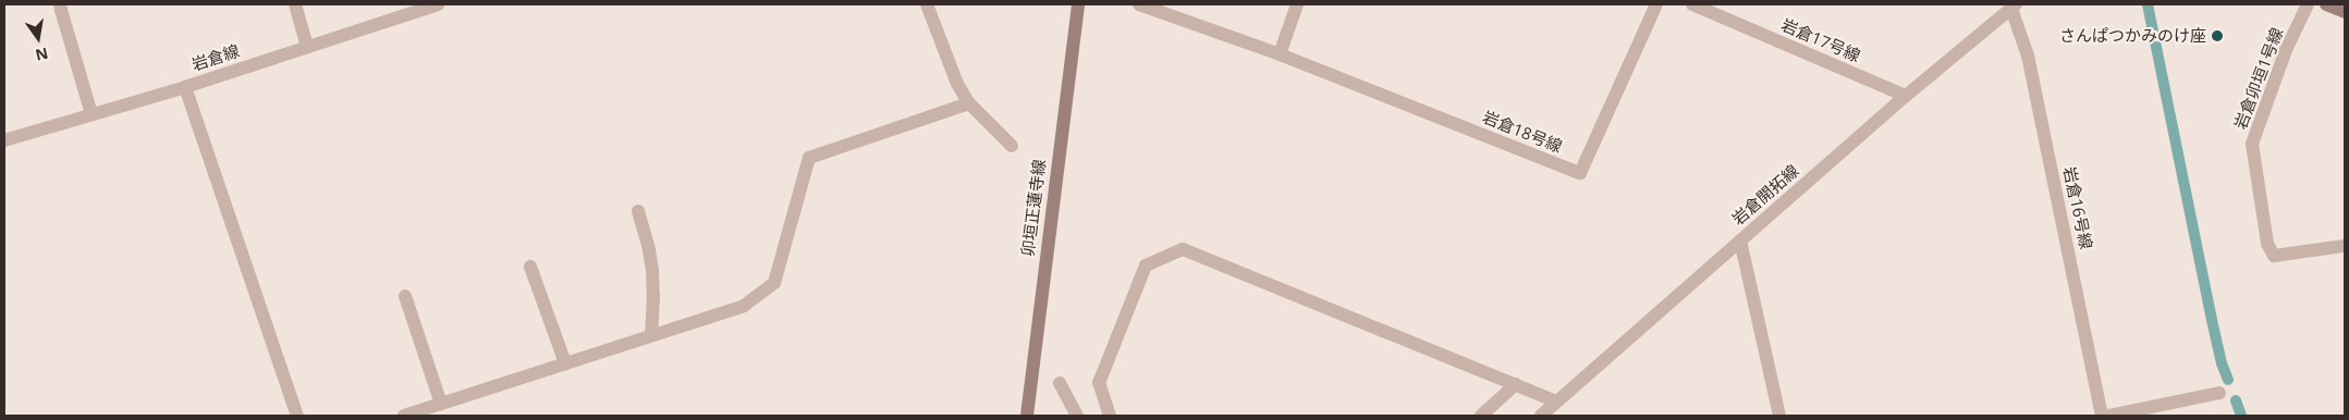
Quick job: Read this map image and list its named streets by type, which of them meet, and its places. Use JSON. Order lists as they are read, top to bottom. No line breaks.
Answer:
{"streets":{"main road":["卯垣正蓮寺線"],"street":["岩倉17号線","岩倉線","岩倉卯垣1号線","岩倉18号線","岩倉開拓線","岩倉16号線"]},"crossings":[["岩倉17号線","岩倉開拓線"],["岩倉開拓線","岩倉16号線"]],"places":["さんぱつかみのけ座"],"north":"bottom"}
